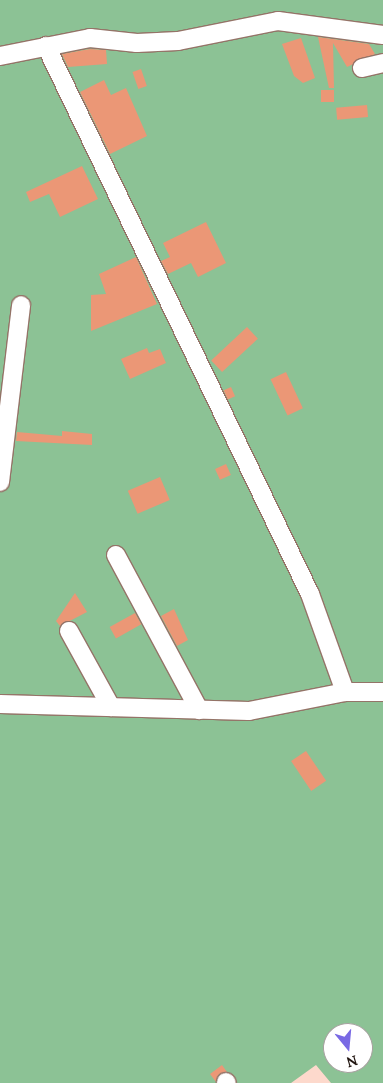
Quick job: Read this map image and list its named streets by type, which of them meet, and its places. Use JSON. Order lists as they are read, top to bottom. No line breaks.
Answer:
{"north":"bottom"}
